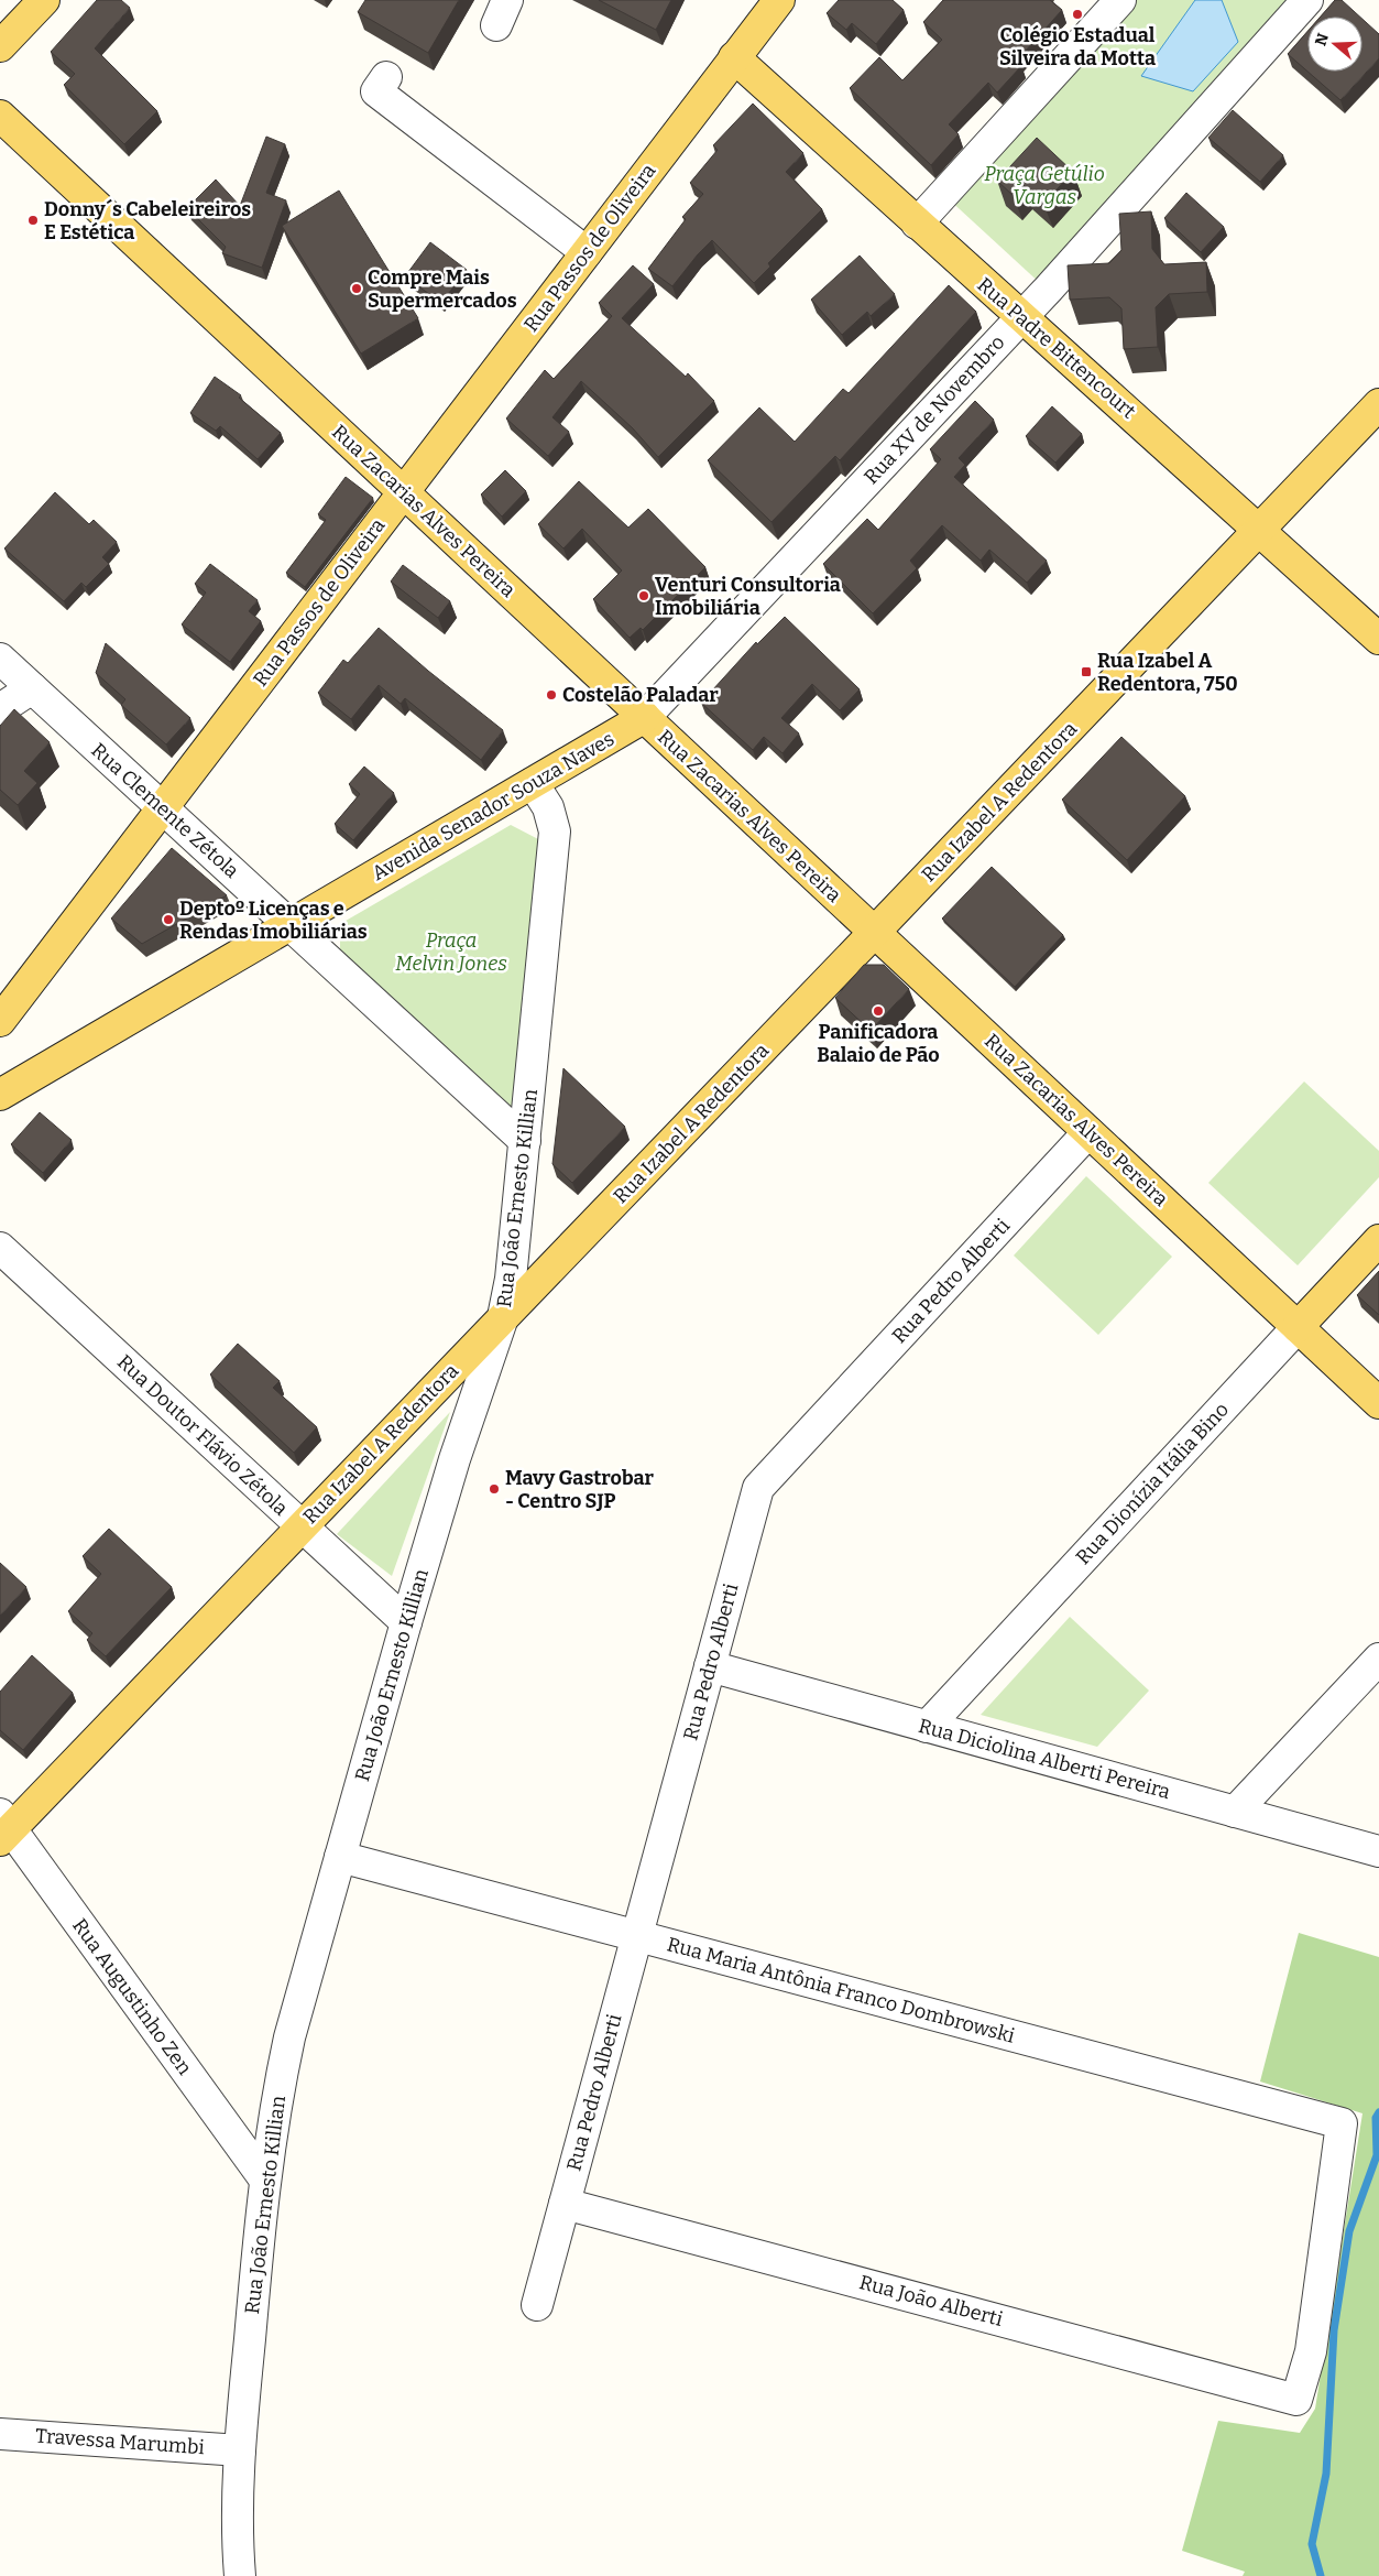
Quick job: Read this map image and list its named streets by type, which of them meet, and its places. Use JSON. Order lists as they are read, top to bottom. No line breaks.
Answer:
{"streets":{"main road":["Rua Passos de Oliveira","Rua Padre Bittencourt","Rua Zacarias Alves Pereira","Rua Izabel A Redentora","Avenida Senador Souza Naves","Rua Dionízia Itália Bino"],"street":["Rua XV de Novembro","Rua Clemente Zétola","Rua João Ernesto Killian","Rua Pedro Alberti","Rua Doutor Flávio Zétola","Rua Diciolina Alberti Pereira","Rua Maria Antônia Franco Dombrowski","Rua Augustinho Zen","Rua João Alberti","Travessa Marumbi"]},"crossings":[["Rua Passos de Oliveira","Rua Padre Bittencourt"],["Rua Passos de Oliveira","Rua Zacarias Alves Pereira"],["Rua Passos de Oliveira","Rua Clemente Zétola"],["Rua Padre Bittencourt","Rua XV de Novembro"],["Rua Padre Bittencourt","Rua Izabel A Redentora"],["Rua XV de Novembro","Rua Zacarias Alves Pereira"],["Rua XV de Novembro","Avenida Senador Souza Naves"],["Rua Zacarias Alves Pereira","Rua Izabel A Redentora"],["Rua Zacarias Alves Pereira","Avenida Senador Souza Naves"],["Rua Zacarias Alves Pereira","Rua Pedro Alberti"],["Rua Zacarias Alves Pereira","Rua Dionízia Itália Bino"],["Rua Izabel A Redentora","Rua João Ernesto Killian"],["Rua Izabel A Redentora","Rua Doutor Flávio Zétola"],["Rua Izabel A Redentora","Rua Augustinho Zen"],["Avenida Senador Souza Naves","Rua Clemente Zétola"],["Avenida Senador Souza Naves","Rua João Ernesto Killian"],["Rua Clemente Zétola","Rua João Ernesto Killian"],["Rua João Ernesto Killian","Rua Doutor Flávio Zétola"],["Rua João Ernesto Killian","Rua Maria Antônia Franco Dombrowski"],["Rua João Ernesto Killian","Rua Augustinho Zen"],["Rua João Ernesto Killian","Travessa Marumbi"],["Rua Pedro Alberti","Rua Diciolina Alberti Pereira"],["Rua Pedro Alberti","Rua Maria Antônia Franco Dombrowski"],["Rua Pedro Alberti","Rua João Alberti"],["Rua Dionízia Itália Bino","Rua Diciolina Alberti Pereira"],["Rua Maria Antônia Franco Dombrowski","Rua João Alberti"]],"parks":["Praça Getúlio Vargas","Praça Melvin Jones"],"places":{"other":["Colégio Estadual Silveira da Motta","Donny´s Cabeleireiros E Estética","Compre Mais Supermercados","Venturi Consultoria Imobiliária","Costelão Paladar","Deptoº Licenças e Rendas Imobiliárias","Panificadora Balaio de Pão","Mavy Gastrobar - Centro SJP"],"transit":["Rua Izabel A Redentora, 750"]},"north":"left"}
